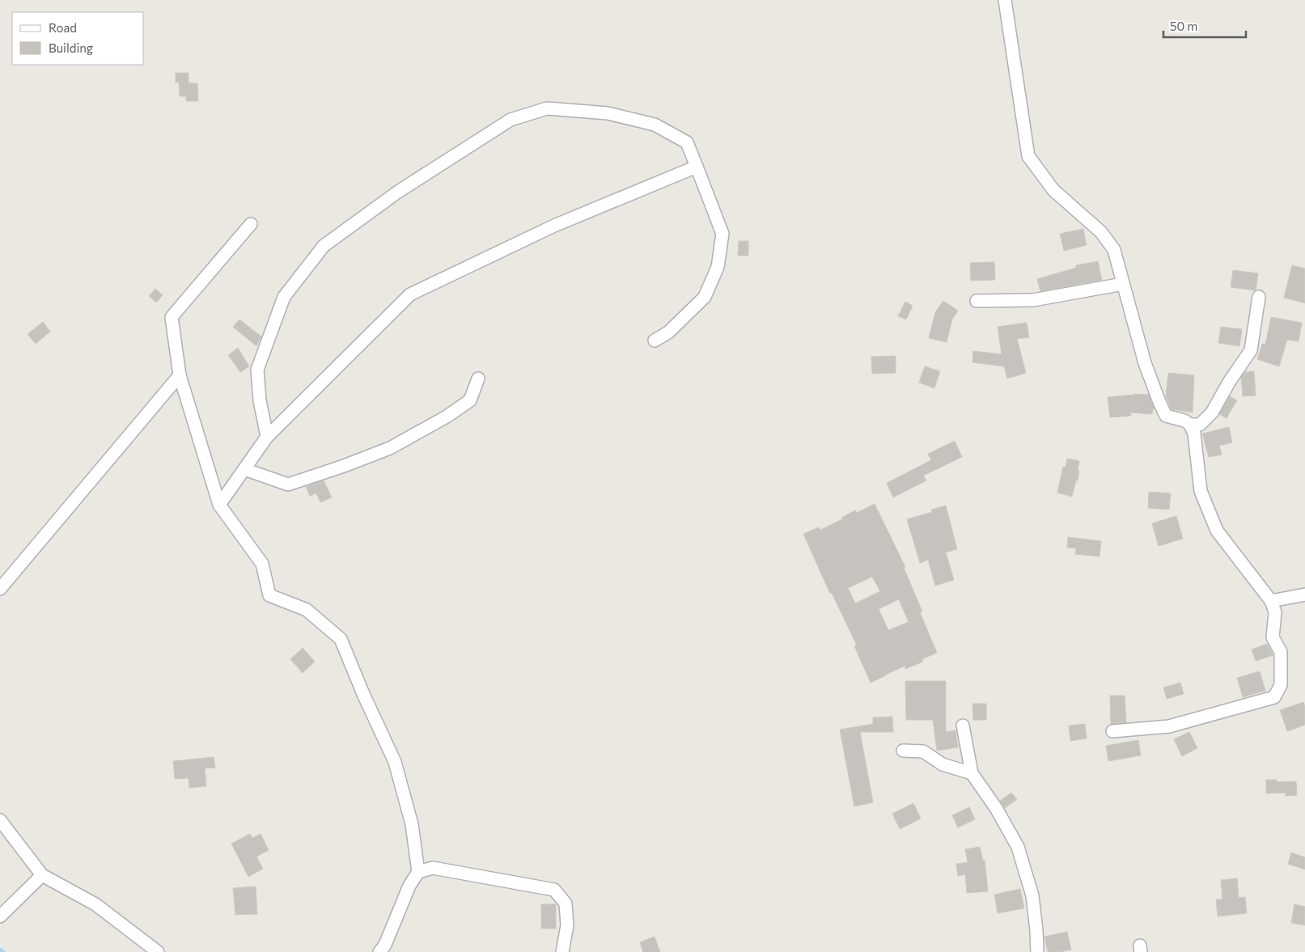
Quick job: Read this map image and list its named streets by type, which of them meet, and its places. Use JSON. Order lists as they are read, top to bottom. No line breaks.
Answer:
{"legend":["Road","Building"],"scale_bar":"50 m"}
